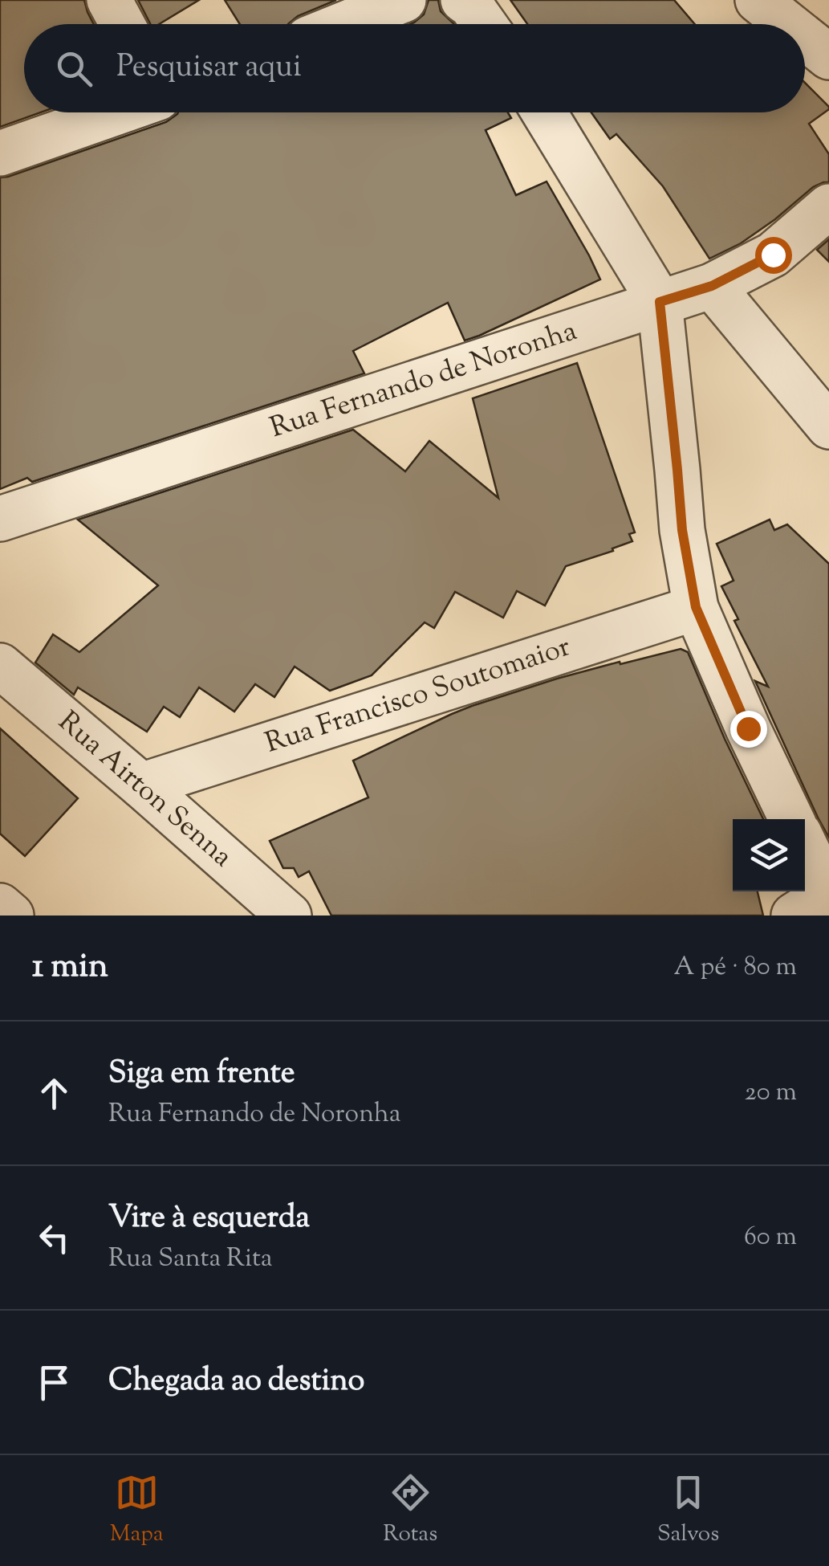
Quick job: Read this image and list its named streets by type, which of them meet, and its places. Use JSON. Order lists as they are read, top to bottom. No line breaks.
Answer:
{"streets":{"street":["Rua Fernando de Noronha","Rua Francisco Soutomaior","Rua Airton Senna"]},"crossings":[["Rua Francisco Soutomaior","Rua Airton Senna"]],"page":{"search":"Pesquisar aqui","heading":["1 min","A pé · 80 m"],"list":[["Siga em frente","Rua Fernando de Noronha","20 m"],["Vire à esquerda","Rua Santa Rita","60 m"],"Chegada ao destino"],"nav":["Mapa","Rotas","Salvos"]}}
